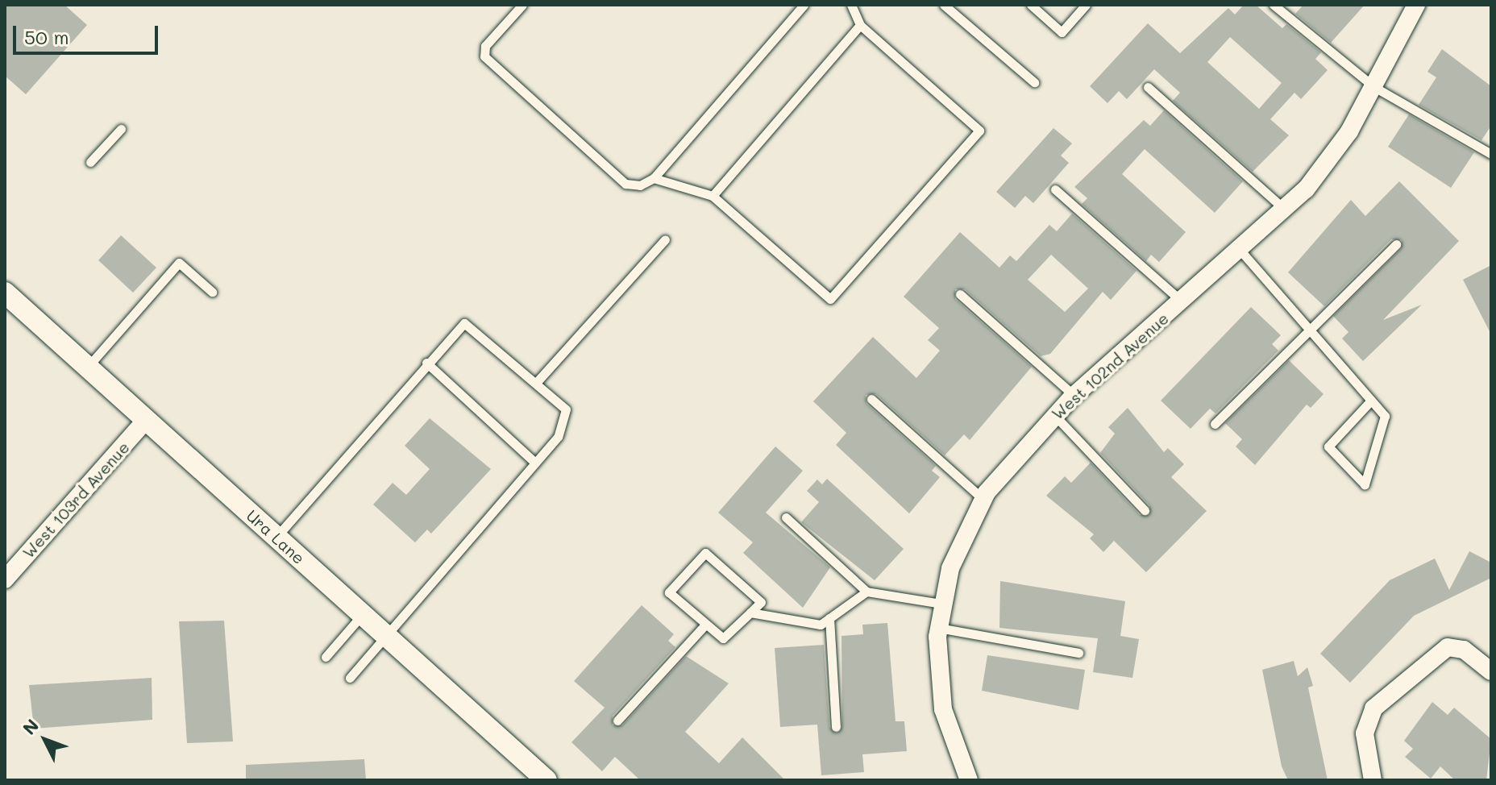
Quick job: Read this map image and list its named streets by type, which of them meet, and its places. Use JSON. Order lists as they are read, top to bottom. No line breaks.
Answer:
{"streets":{"street":["West 102nd Avenue","West 103rd Avenue","Ura Lane"]},"crossings":[["West 103rd Avenue","Ura Lane"]],"scale_bar":"50 m","north":"top left"}
